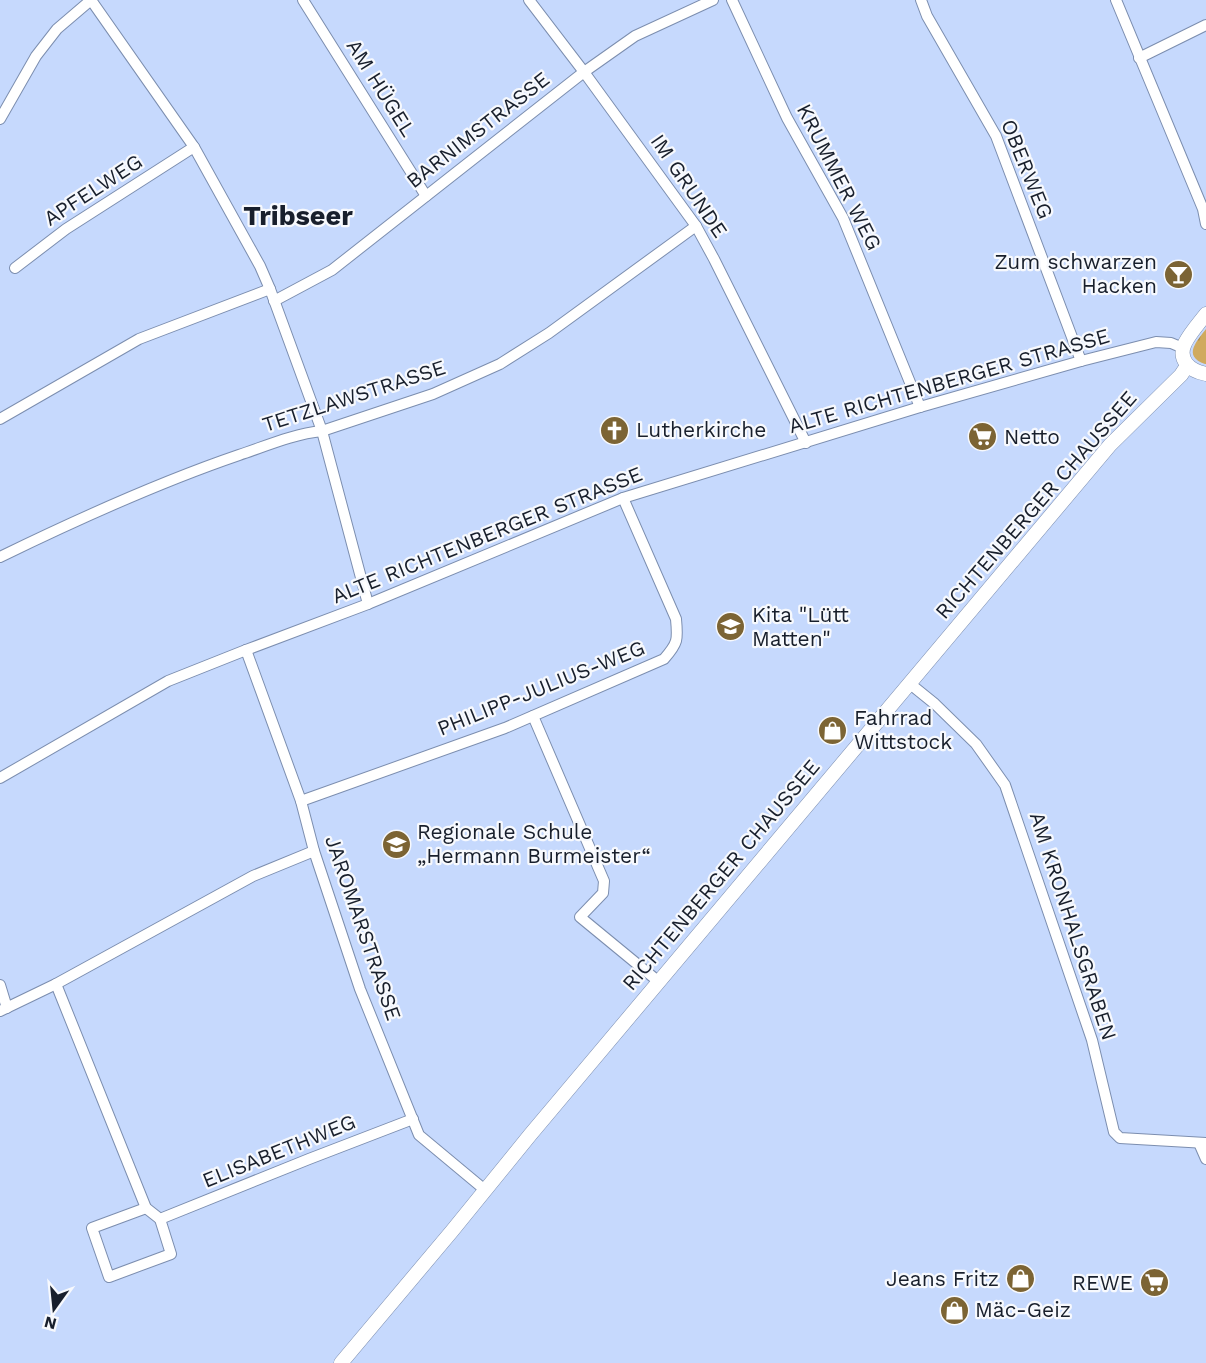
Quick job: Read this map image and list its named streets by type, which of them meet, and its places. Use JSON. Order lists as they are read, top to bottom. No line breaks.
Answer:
{"streets":{"street":["AM HÜGEL","BARNIMSTRASSE","OBERWEG","KRUMMER WEG","IM GRUNDE","APFELWEG","ALTE RICHTENBERGER STRASSE","TETZLAWSTRASSE","RICHTENBERGER CHAUSSEE","PHILIPP-JULIUS-WEG","AM KRONHALSGRABEN","JAROMARSTRASSE","ELISABETHWEG"]},"crossings":[["AM HÜGEL","BARNIMSTRASSE"],["BARNIMSTRASSE","IM GRUNDE"],["OBERWEG","ALTE RICHTENBERGER STRASSE"],["KRUMMER WEG","ALTE RICHTENBERGER STRASSE"],["IM GRUNDE","ALTE RICHTENBERGER STRASSE"],["IM GRUNDE","TETZLAWSTRASSE"],["ALTE RICHTENBERGER STRASSE","PHILIPP-JULIUS-WEG"],["ALTE RICHTENBERGER STRASSE","JAROMARSTRASSE"],["RICHTENBERGER CHAUSSEE","AM KRONHALSGRABEN"],["RICHTENBERGER CHAUSSEE","JAROMARSTRASSE"],["PHILIPP-JULIUS-WEG","JAROMARSTRASSE"],["JAROMARSTRASSE","ELISABETHWEG"]],"districts":["Tribseer"],"places":{"bar":["Zum schwarzen Hacken"],"church":["Lutherkirche"],"supermarket":["Netto","REWE"],"school or university":["Kita \"Lütt Matten\"","Regionale Schule „Hermann Burmeister“"],"shop":["Fahrrad Wittstock","Jeans Fritz","Mäc-Geiz"]},"north":"bottom"}
